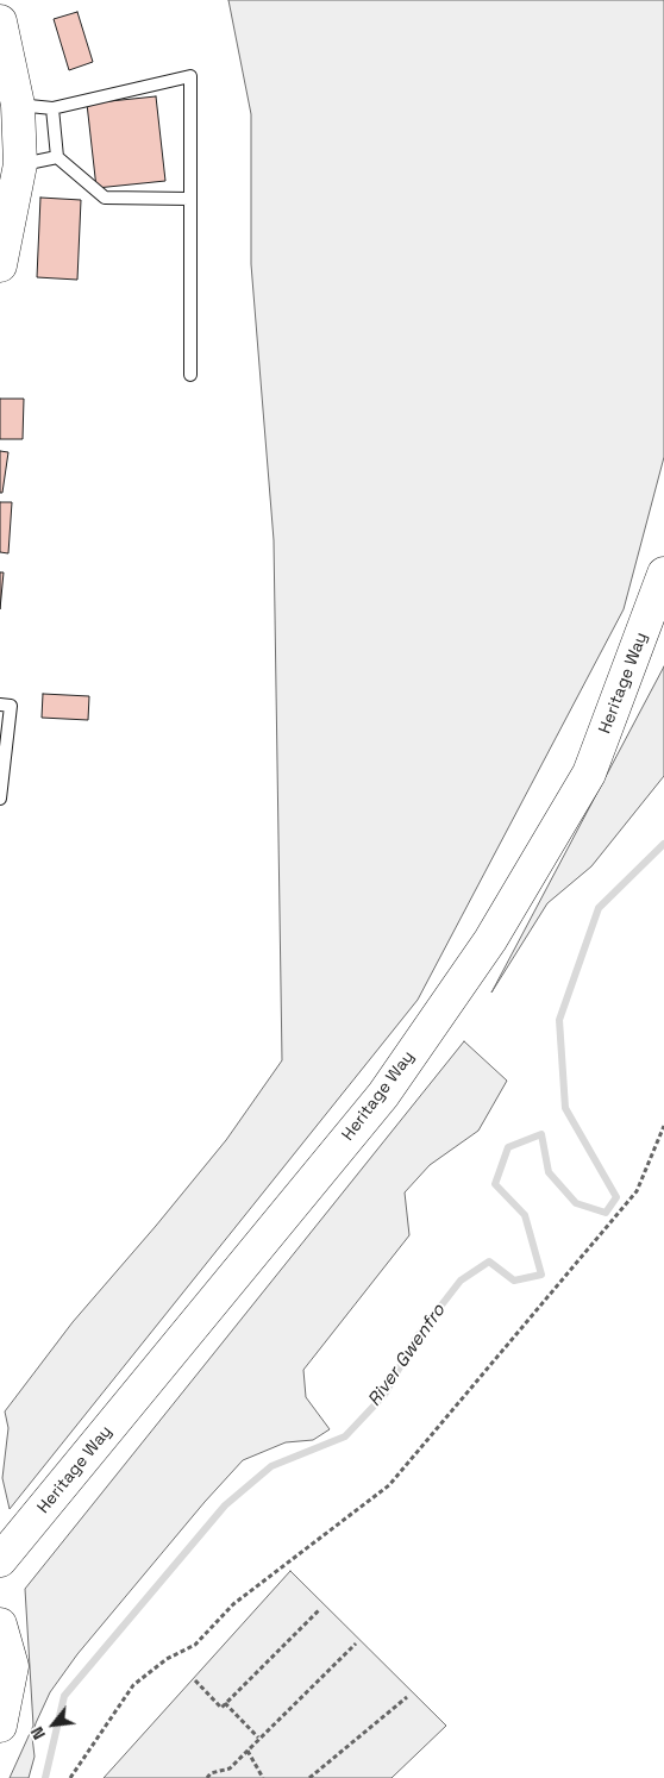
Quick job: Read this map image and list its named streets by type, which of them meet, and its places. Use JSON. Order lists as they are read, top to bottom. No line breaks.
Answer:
{"streets":{"street":["Heritage Way"]},"water":["River Gwenfro"],"north":"bottom left"}
